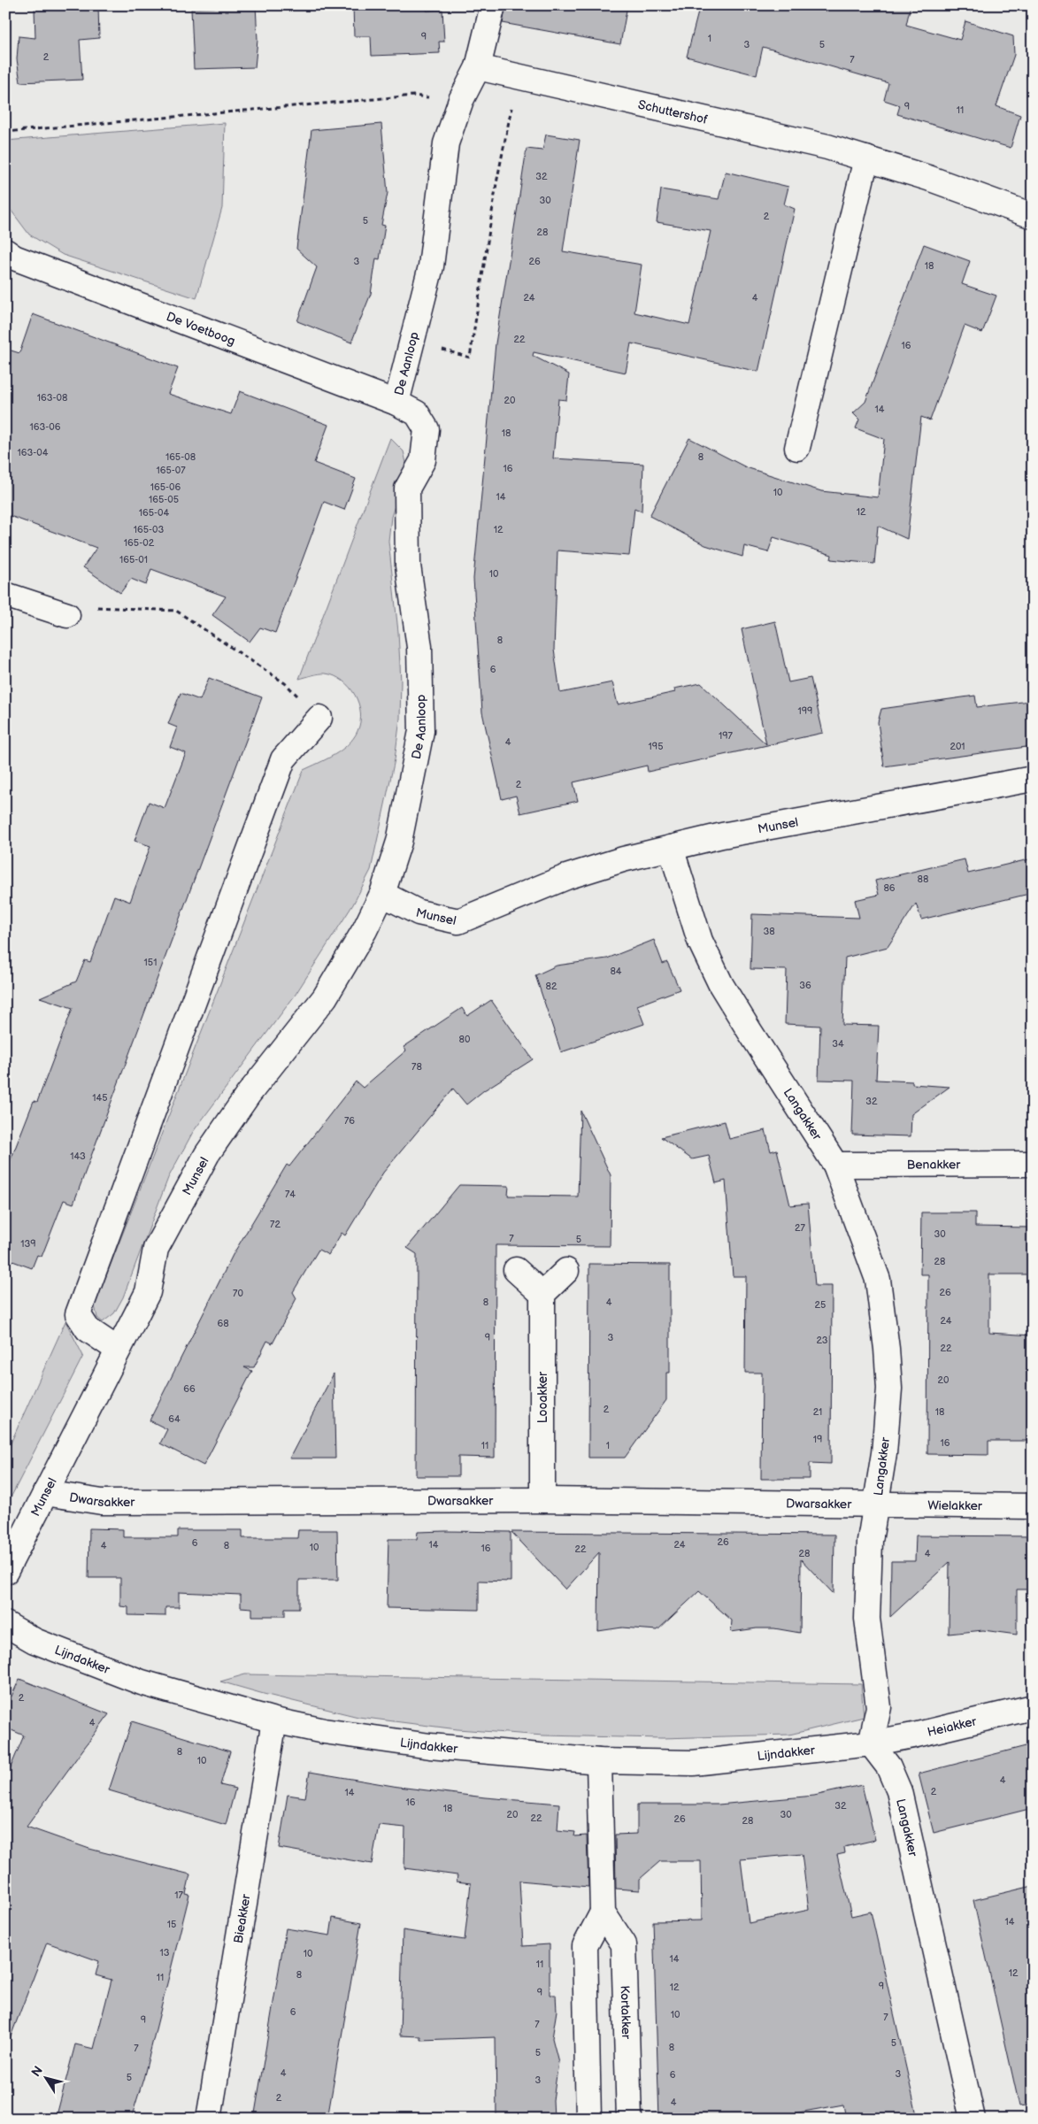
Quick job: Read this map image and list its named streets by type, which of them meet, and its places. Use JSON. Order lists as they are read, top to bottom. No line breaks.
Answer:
{"streets":{"street":["Schuttershof","De Voetboog","De Aanloop","Munsel","Langakker","Benakker","Looakker","Dwarsakker","Wielakker","Lijndakker","Heiakker","Bieakker","Kortakker"]},"crossings":[["Schuttershof","De Aanloop"],["De Voetboog","De Aanloop"],["De Aanloop","Munsel"],["Munsel","Langakker"],["Munsel","Dwarsakker"],["Langakker","Benakker"],["Langakker","Dwarsakker"],["Langakker","Wielakker"],["Langakker","Lijndakker"],["Langakker","Heiakker"],["Looakker","Dwarsakker"],["Dwarsakker","Wielakker"],["Lijndakker","Heiakker"],["Lijndakker","Bieakker"]],"house_numbers":["9","1","3","5","2","7","9","11","32","30","2","5","28","3","26","18","24","4","22","16","163-08","20","14","163-06","18","163-04","165-08","8","16","165-07","165-06","10","14","165-05","12","165-04","165-03","12","165-02","165-01","10","8","6","199","197","4","195","201","2","88","86","38","151","84","36","82","80","34","78","145","32","76","143","74","72","27","30","7","5","139","28","26","70","8","4","25","24","68","9","3","23","22","20","66","2","21","18","64","19","16","11","1","26","6","14","24","4","8","10","16","22","28","4","2","4","8","10","4","2","14","16","32","18","20","30","22","26","28","17","14","15","13","10","14","11","12","8","11","9","12","9","6","10","7","9","7","5","8","7","5","4","3","6","5","3","2","4"],"north":"top left"}
